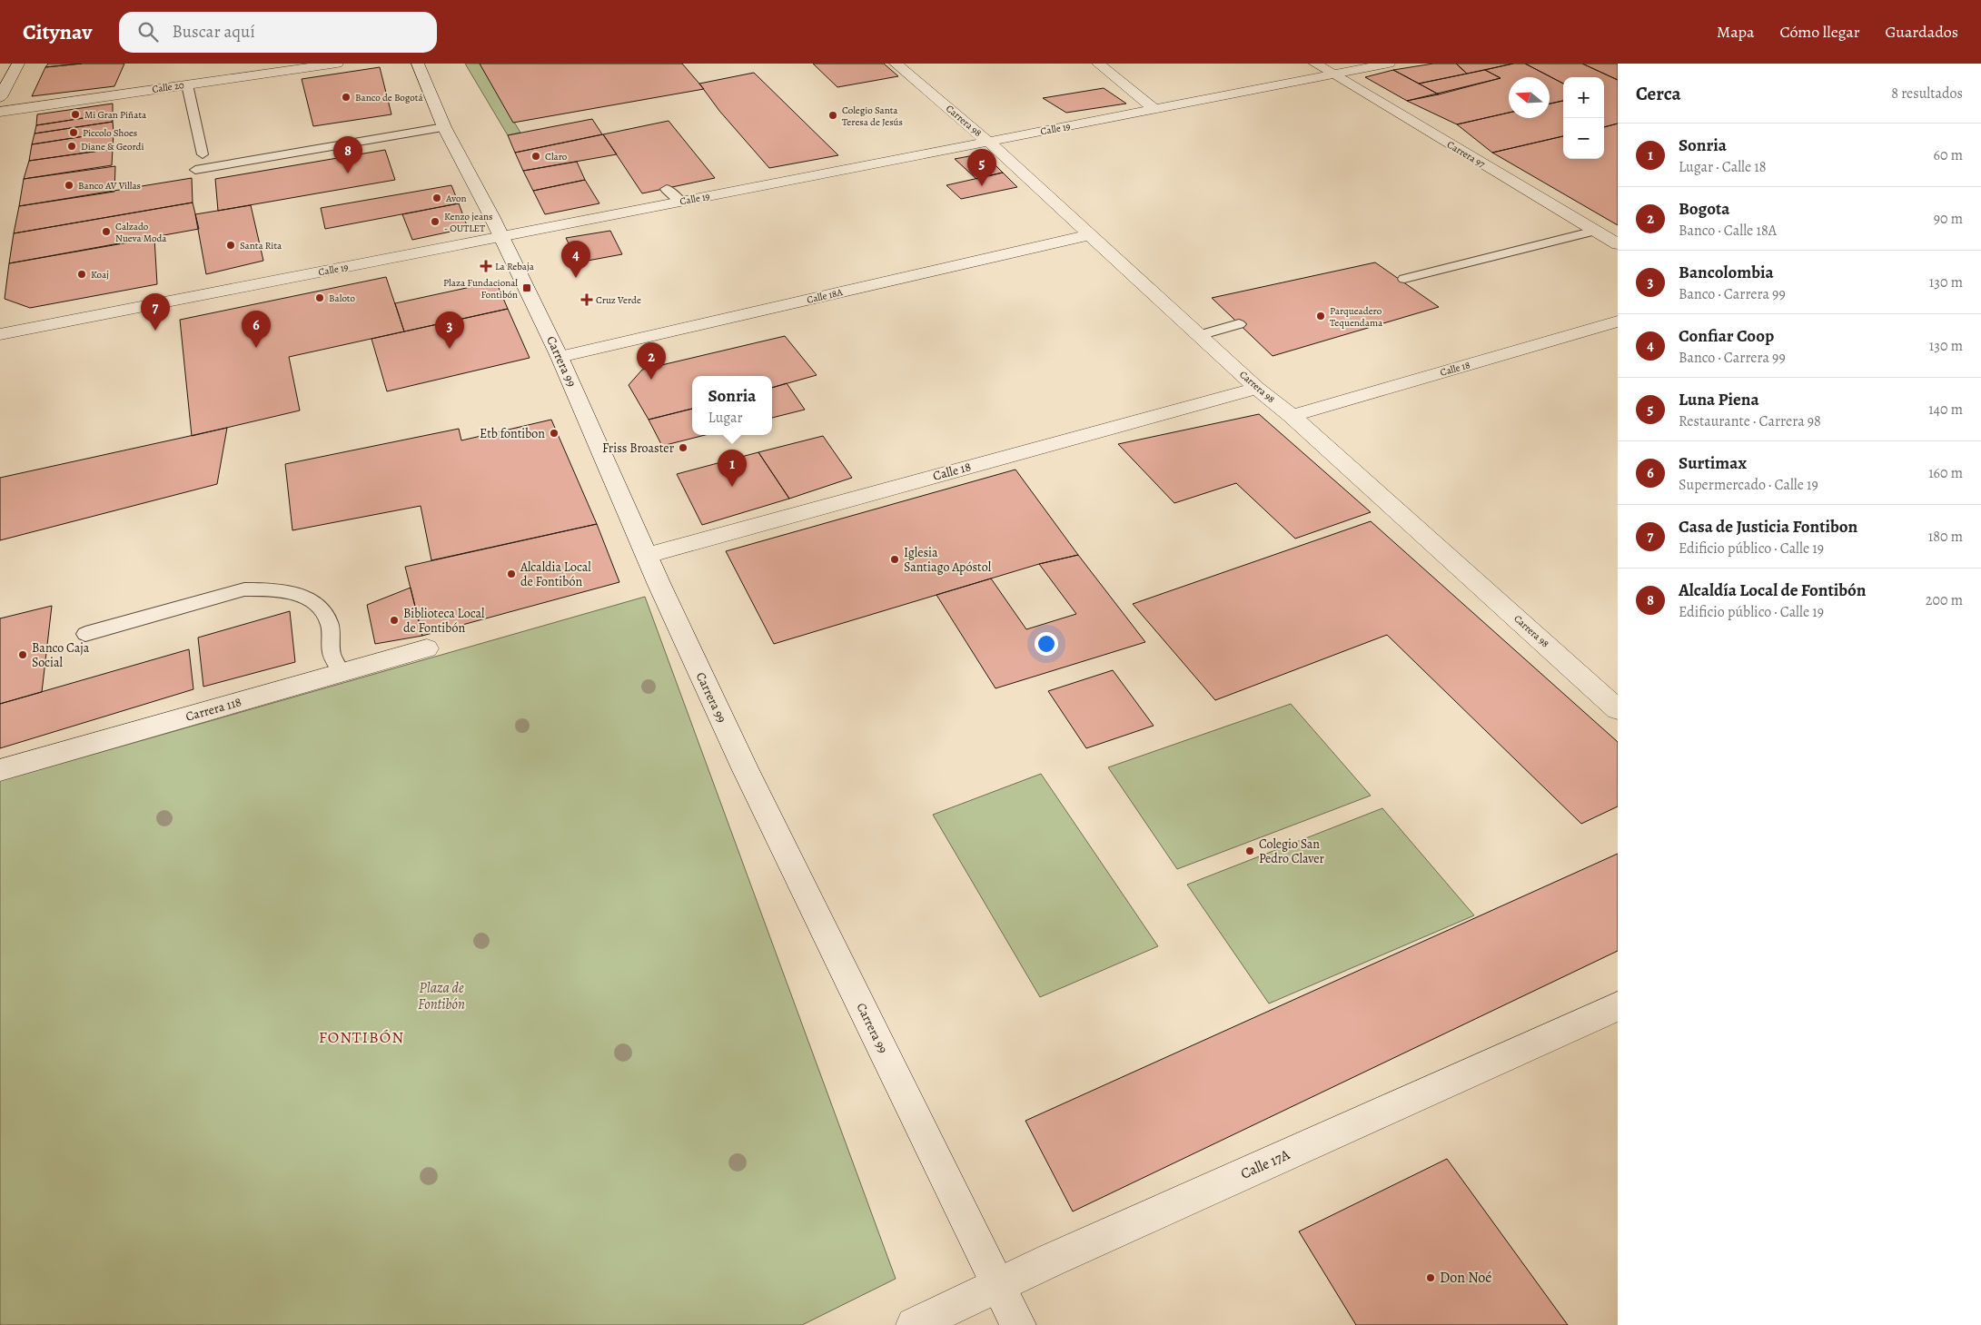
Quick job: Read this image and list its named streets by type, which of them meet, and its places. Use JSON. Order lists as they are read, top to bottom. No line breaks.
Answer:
{"streets":{"street":["Calle 20","Carrera 98","Calle 19","Carrera 97","Calle 18A","Carrera 99","Calle 18","Carrera 118","Calle 17A"]},"crossings":[["Carrera 98","Calle 19"],["Carrera 98","Calle 18A"],["Carrera 98","Calle 18"],["Calle 19","Carrera 97"],["Calle 19","Carrera 99"],["Calle 18A","Carrera 99"],["Carrera 99","Calle 18"],["Carrera 99","Calle 17A"]],"districts":["FONTIBÓN"],"parks":["Plaza de Fontibón"],"places":{"other":["Banco de Bogotá","Mi Gran Piñata","Colegio Santa Teresa de Jesús","Piccolo Shoes","Diane & Geordi","Claro","Banco AV Villas","Avon","Kenzo jeans - OUTLET","Calzado Nueva Moda","Santa Rita","Koaj","Baloto","Parqueadero Tequendama","Etb fontibon","Friss Broaster","Iglesia Santiago Apóstol","Alcaldia Local de Fontibón","Biblioteca Local de Fontibón","Banco Caja Social","Colegio San Pedro Claver","Don Noé"],"health":["La Rebaja","Cruz Verde"],"transit":["Plaza Fundacional Fontibón"]},"north":"left","page":{"header":"Citynav","search":"Buscar aquí","nav":["Mapa","Cómo llegar","Guardados"],"heading":["Cerca","8 resultados"],"map_buttons":["+","−"],"list":[{"mark":"1","name":"Sonria","note":"Lugar · Calle 18","value":"60 m"},{"mark":"2","name":"Bogota","note":"Banco · Calle 18A","value":"90 m"},{"mark":"3","name":"Bancolombia","note":"Banco · Carrera 99","value":"130 m"},{"mark":"4","name":"Confiar Coop","note":"Banco · Carrera 99","value":"130 m"},{"mark":"5","name":"Luna Piena","note":"Restaurante · Carrera 98","value":"140 m"},{"mark":"6","name":"Surtimax","note":"Supermercado · Calle 19","value":"160 m"},{"mark":"7","name":"Casa de Justicia Fontibon","note":"Edificio público · Calle 19","value":"180 m"},{"mark":"8","name":"Alcaldía Local de Fontibón","note":"Edificio público · Calle 19","value":"200 m"}],"pins":["8","5","4","7","6","3","2","1"],"popup":["Sonria","Lugar"]}}
